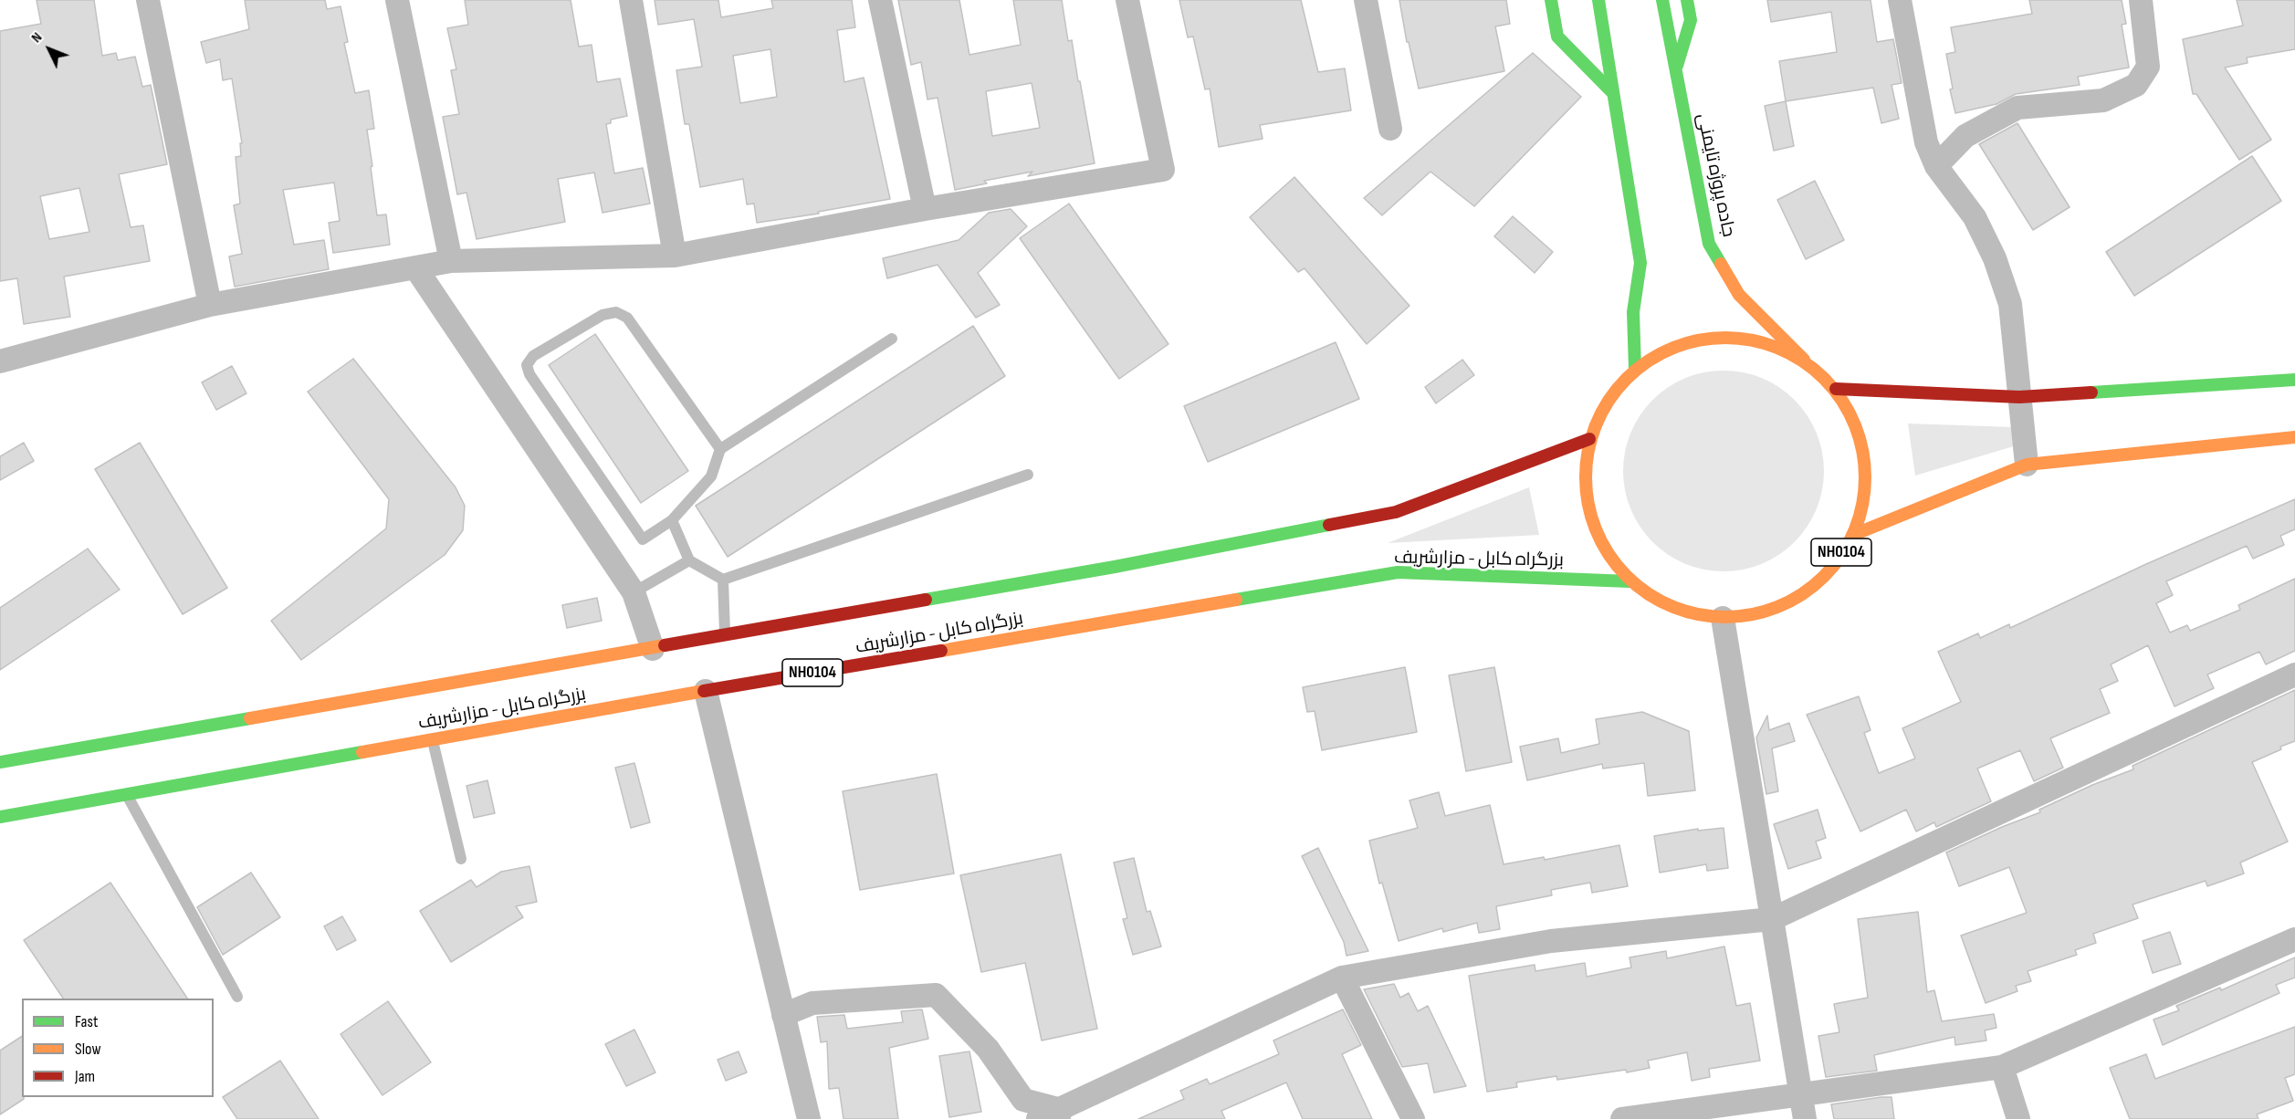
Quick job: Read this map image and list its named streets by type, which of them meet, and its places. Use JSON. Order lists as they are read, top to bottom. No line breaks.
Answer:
{"streets":{"main road":["جاده پروژه تایمنی","NH0104","بزرگراه کابل - مزارشریف"]},"crossings":[["جاده پروژه تایمنی","NH0104"],["NH0104","بزرگراه کابل - مزارشریف"]],"legend":["Fast","Slow","Jam"],"north":"top left"}
